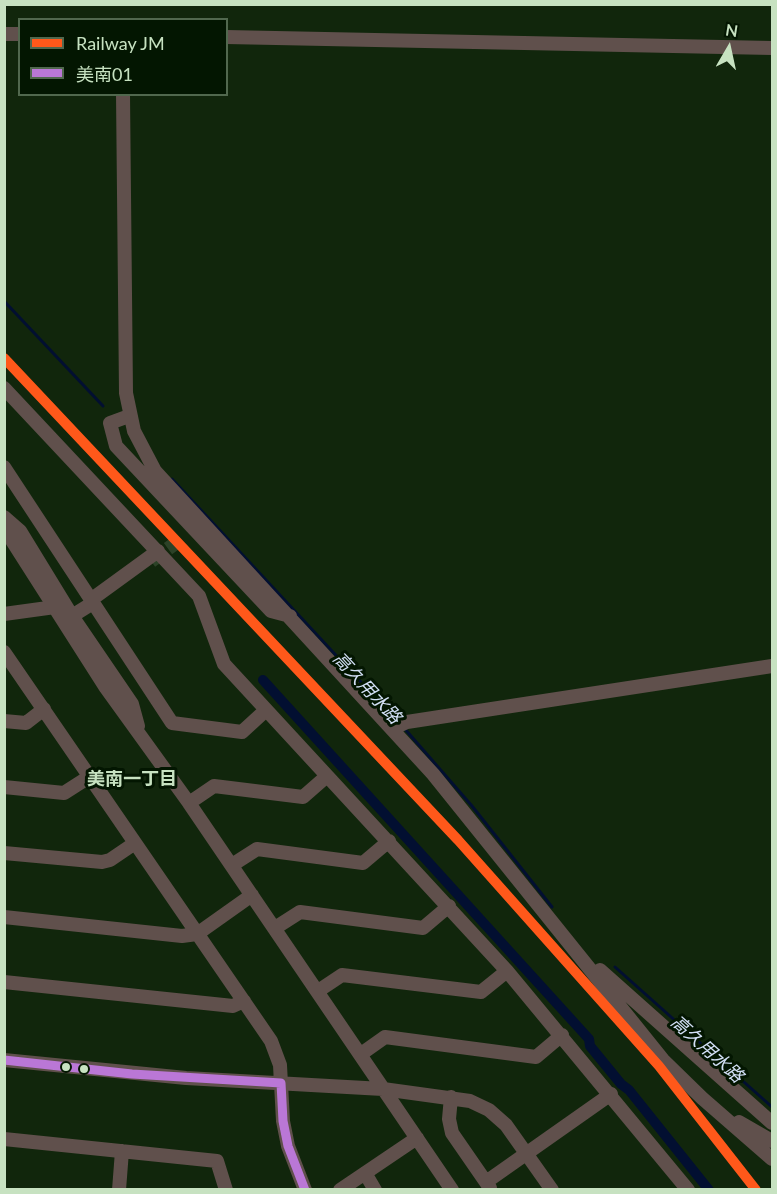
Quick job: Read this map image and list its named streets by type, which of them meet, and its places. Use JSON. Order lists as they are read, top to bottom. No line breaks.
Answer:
{"districts":["美南一丁目"],"water":["高久用水路"],"lines":["rail line JM","transit line 美南01"],"legend":["Railway JM","美南01"],"north":"top"}
